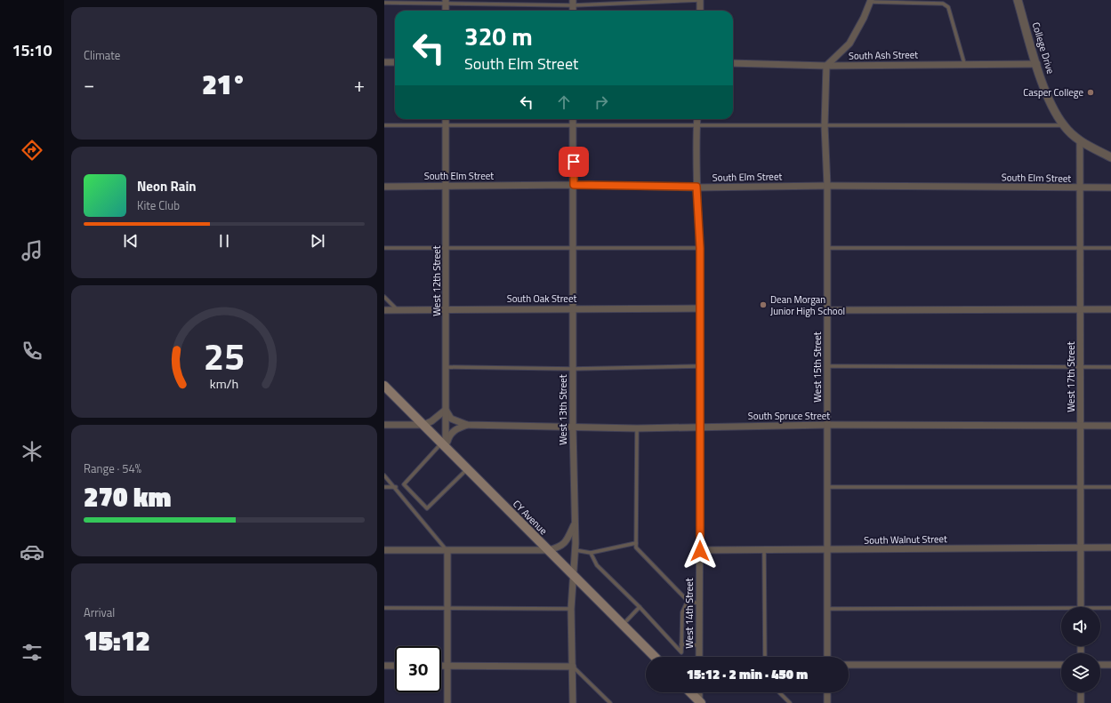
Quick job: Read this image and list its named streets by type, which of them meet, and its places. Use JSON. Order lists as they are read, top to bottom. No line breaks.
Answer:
{"streets":{"main road":["CY Avenue"],"street":["College Drive","South Ash Street","South Elm Street","West 12th Street","South Oak Street","West 15th Street","West 17th Street","West 13th Street","South Spruce Street","South Walnut Street","West 14th Street"]},"crossings":[["College Drive","South Ash Street"],["College Drive","West 17th Street"],["South Ash Street","West 15th Street"],["South Elm Street","West 12th Street"],["South Elm Street","West 15th Street"],["South Elm Street","West 17th Street"],["South Elm Street","West 13th Street"],["South Elm Street","West 14th Street"],["West 12th Street","South Oak Street"],["West 12th Street","South Spruce Street"],["West 12th Street","CY Avenue"],["South Oak Street","West 13th Street"],["South Oak Street","West 14th Street"],["West 15th Street","South Spruce Street"],["West 15th Street","South Walnut Street"],["West 17th Street","South Spruce Street"],["West 17th Street","South Walnut Street"],["West 13th Street","South Spruce Street"],["West 13th Street","CY Avenue"],["South Spruce Street","CY Avenue"],["South Spruce Street","West 14th Street"],["South Walnut Street","West 14th Street"]],"places":["Casper College","Dean Morgan Junior High School"],"page":{"tabs":"15:10","tile":["Climate",["Range · 54%","270 km"],["Arrival","15:12"]],"turn":["320 m","South Elm Street"],"heat":["−","21°","+"],"song":["Neon Rain","Kite Club"],"limit":"30","trip":"15:12 · 2 min · 450 m","gauge":["25","km/h"]}}
